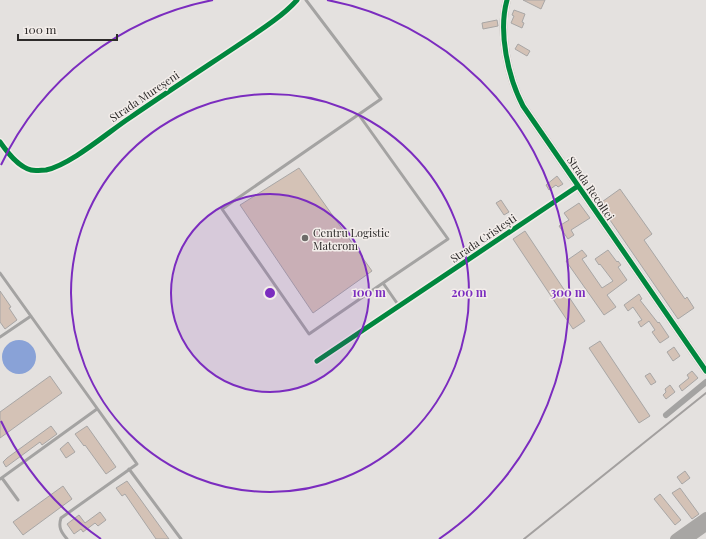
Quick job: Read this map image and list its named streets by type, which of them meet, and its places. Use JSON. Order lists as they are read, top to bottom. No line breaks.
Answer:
{"streets":{"street":["Strada Mureșeni","Strada Recoltei","Strada Cristești"]},"crossings":[["Strada Recoltei","Strada Cristești"]],"places":["Centru Logistic Materom"],"scale_bar":"100 m","rings":["100 m","200 m","300 m"]}
